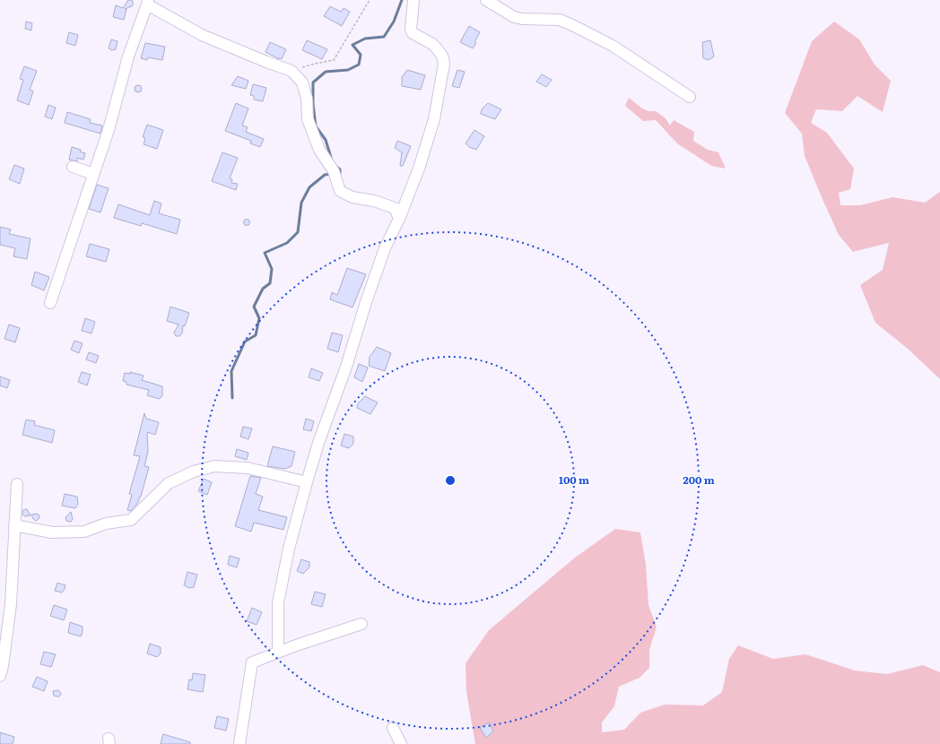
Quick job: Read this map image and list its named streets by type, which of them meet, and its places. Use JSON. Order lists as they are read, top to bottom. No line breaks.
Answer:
{"rings":["100 m","200 m"]}
